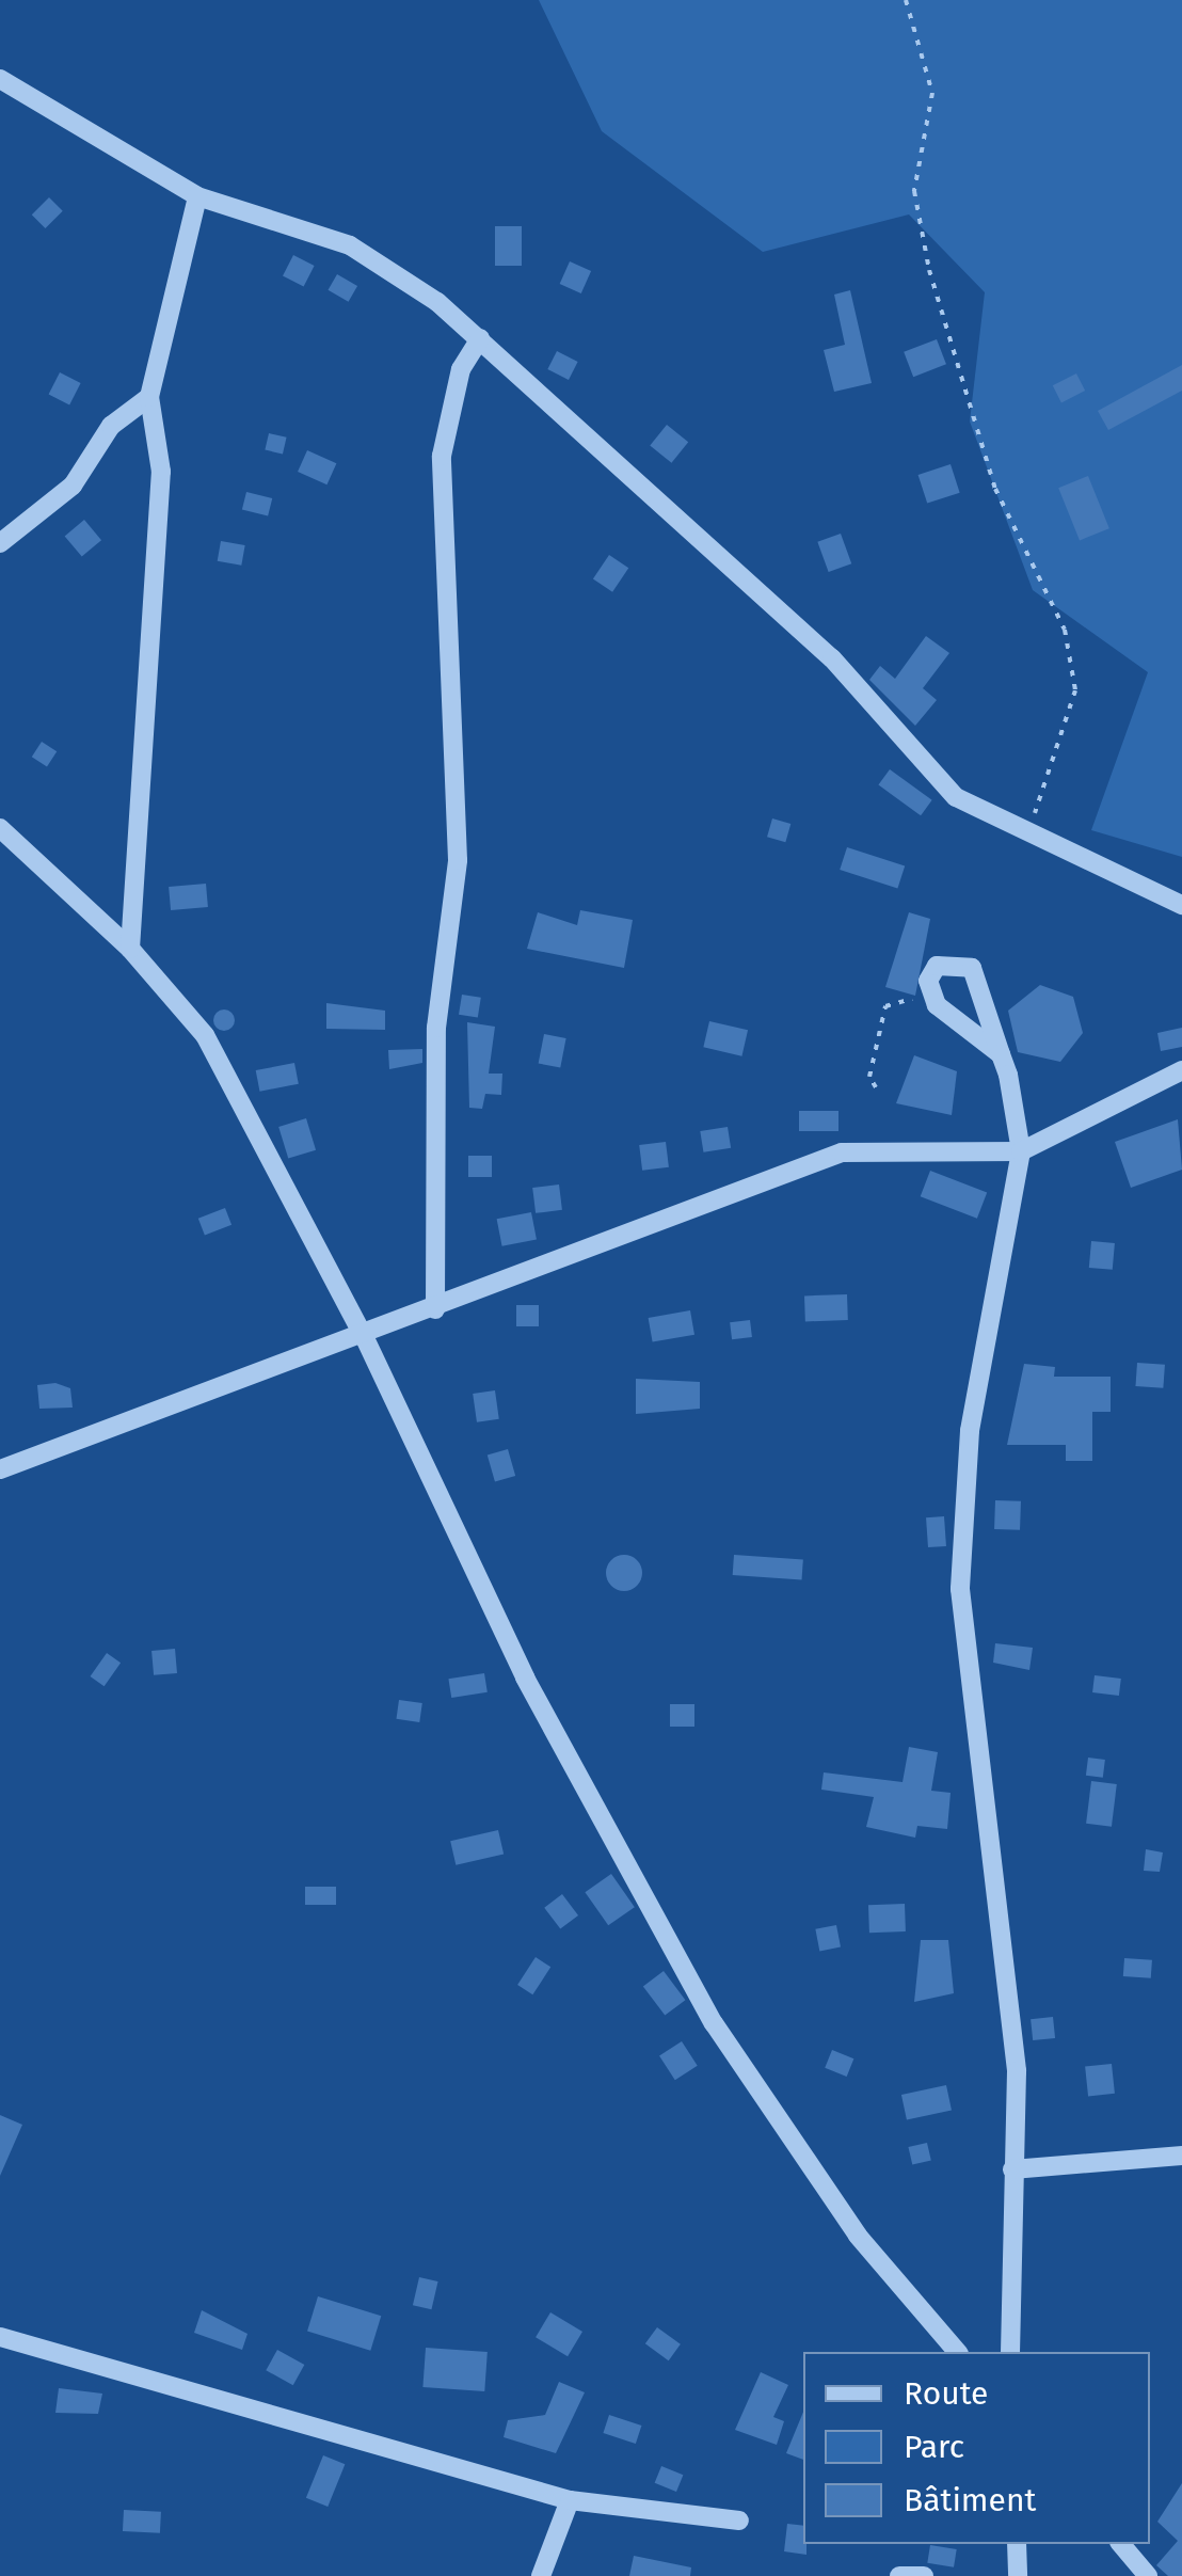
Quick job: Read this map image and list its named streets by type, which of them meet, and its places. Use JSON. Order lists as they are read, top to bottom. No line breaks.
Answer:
{"legend":["Route","Parc","Bâtiment"]}
